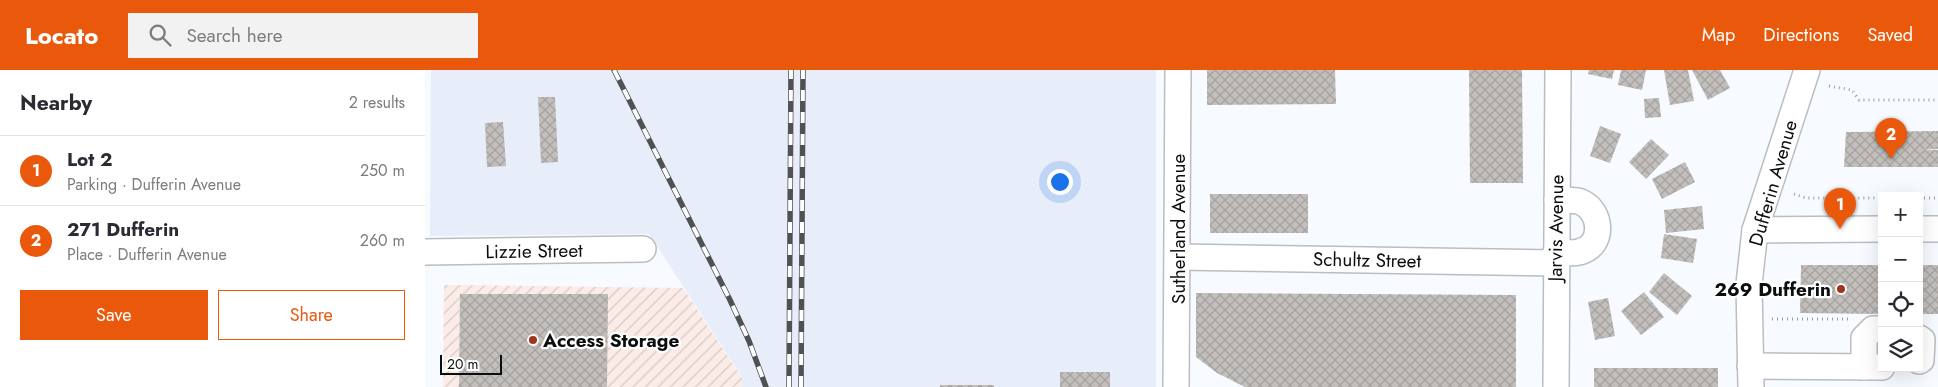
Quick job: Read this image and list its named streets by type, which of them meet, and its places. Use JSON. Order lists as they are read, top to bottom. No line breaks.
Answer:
{"streets":{"street":["Dufferin Avenue","Jarvis Avenue","Sutherland Avenue","Lizzie Street","Schultz Street"]},"crossings":[["Jarvis Avenue","Schultz Street"],["Sutherland Avenue","Schultz Street"]],"places":["269 Dufferin","Access Storage"],"scale_bar":"20 m","page":{"header":"Locato","search":"Search here","nav":["Map","Directions","Saved"],"heading":["Nearby","2 results"],"pins":["2","1"],"list":[{"mark":"1","name":"Lot 2","note":"Parking · Dufferin Avenue","value":"250 m"},{"mark":"2","name":"271 Dufferin","note":"Place · Dufferin Avenue","value":"260 m"}],"map_buttons":["+","−"],"buttons":["Save","Share"],"scale":"20 m"}}
